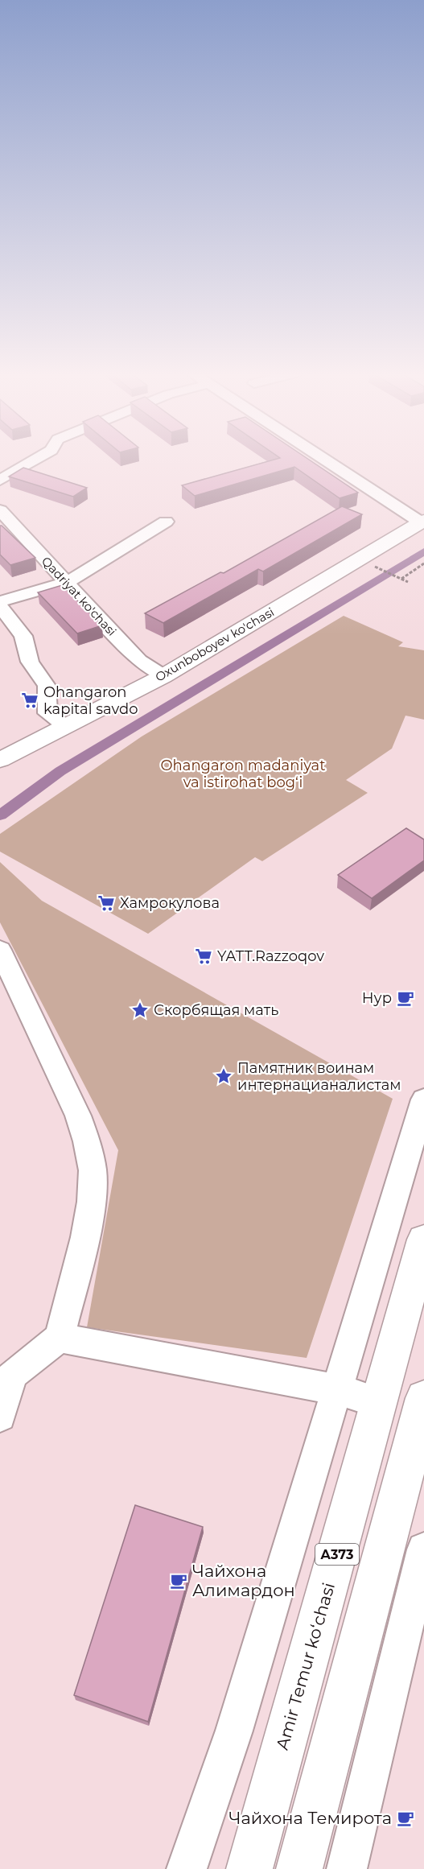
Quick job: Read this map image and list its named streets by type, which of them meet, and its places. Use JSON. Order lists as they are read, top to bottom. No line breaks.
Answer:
{"streets":{"main road":["Oxunboboyev ko'chasi","A373","Amir Temur koʻchasi"],"street":["Qadriyat ko'chasi"]},"crossings":[["Qadriyat ko'chasi","Oxunboboyev ko'chasi"]],"parks":["Ohangaron madaniyat va istirohat bogʻi"],"places":{"supermarket":["Ohangaron kapital savdo","Хамрокулова","YATT.Razzoqov"],"cafe":["Нур","Чайхона Алимардон","Чайхона Темирота"],"place":["Скорбящая мать","Памятник воинам интернацианалистам"]}}
